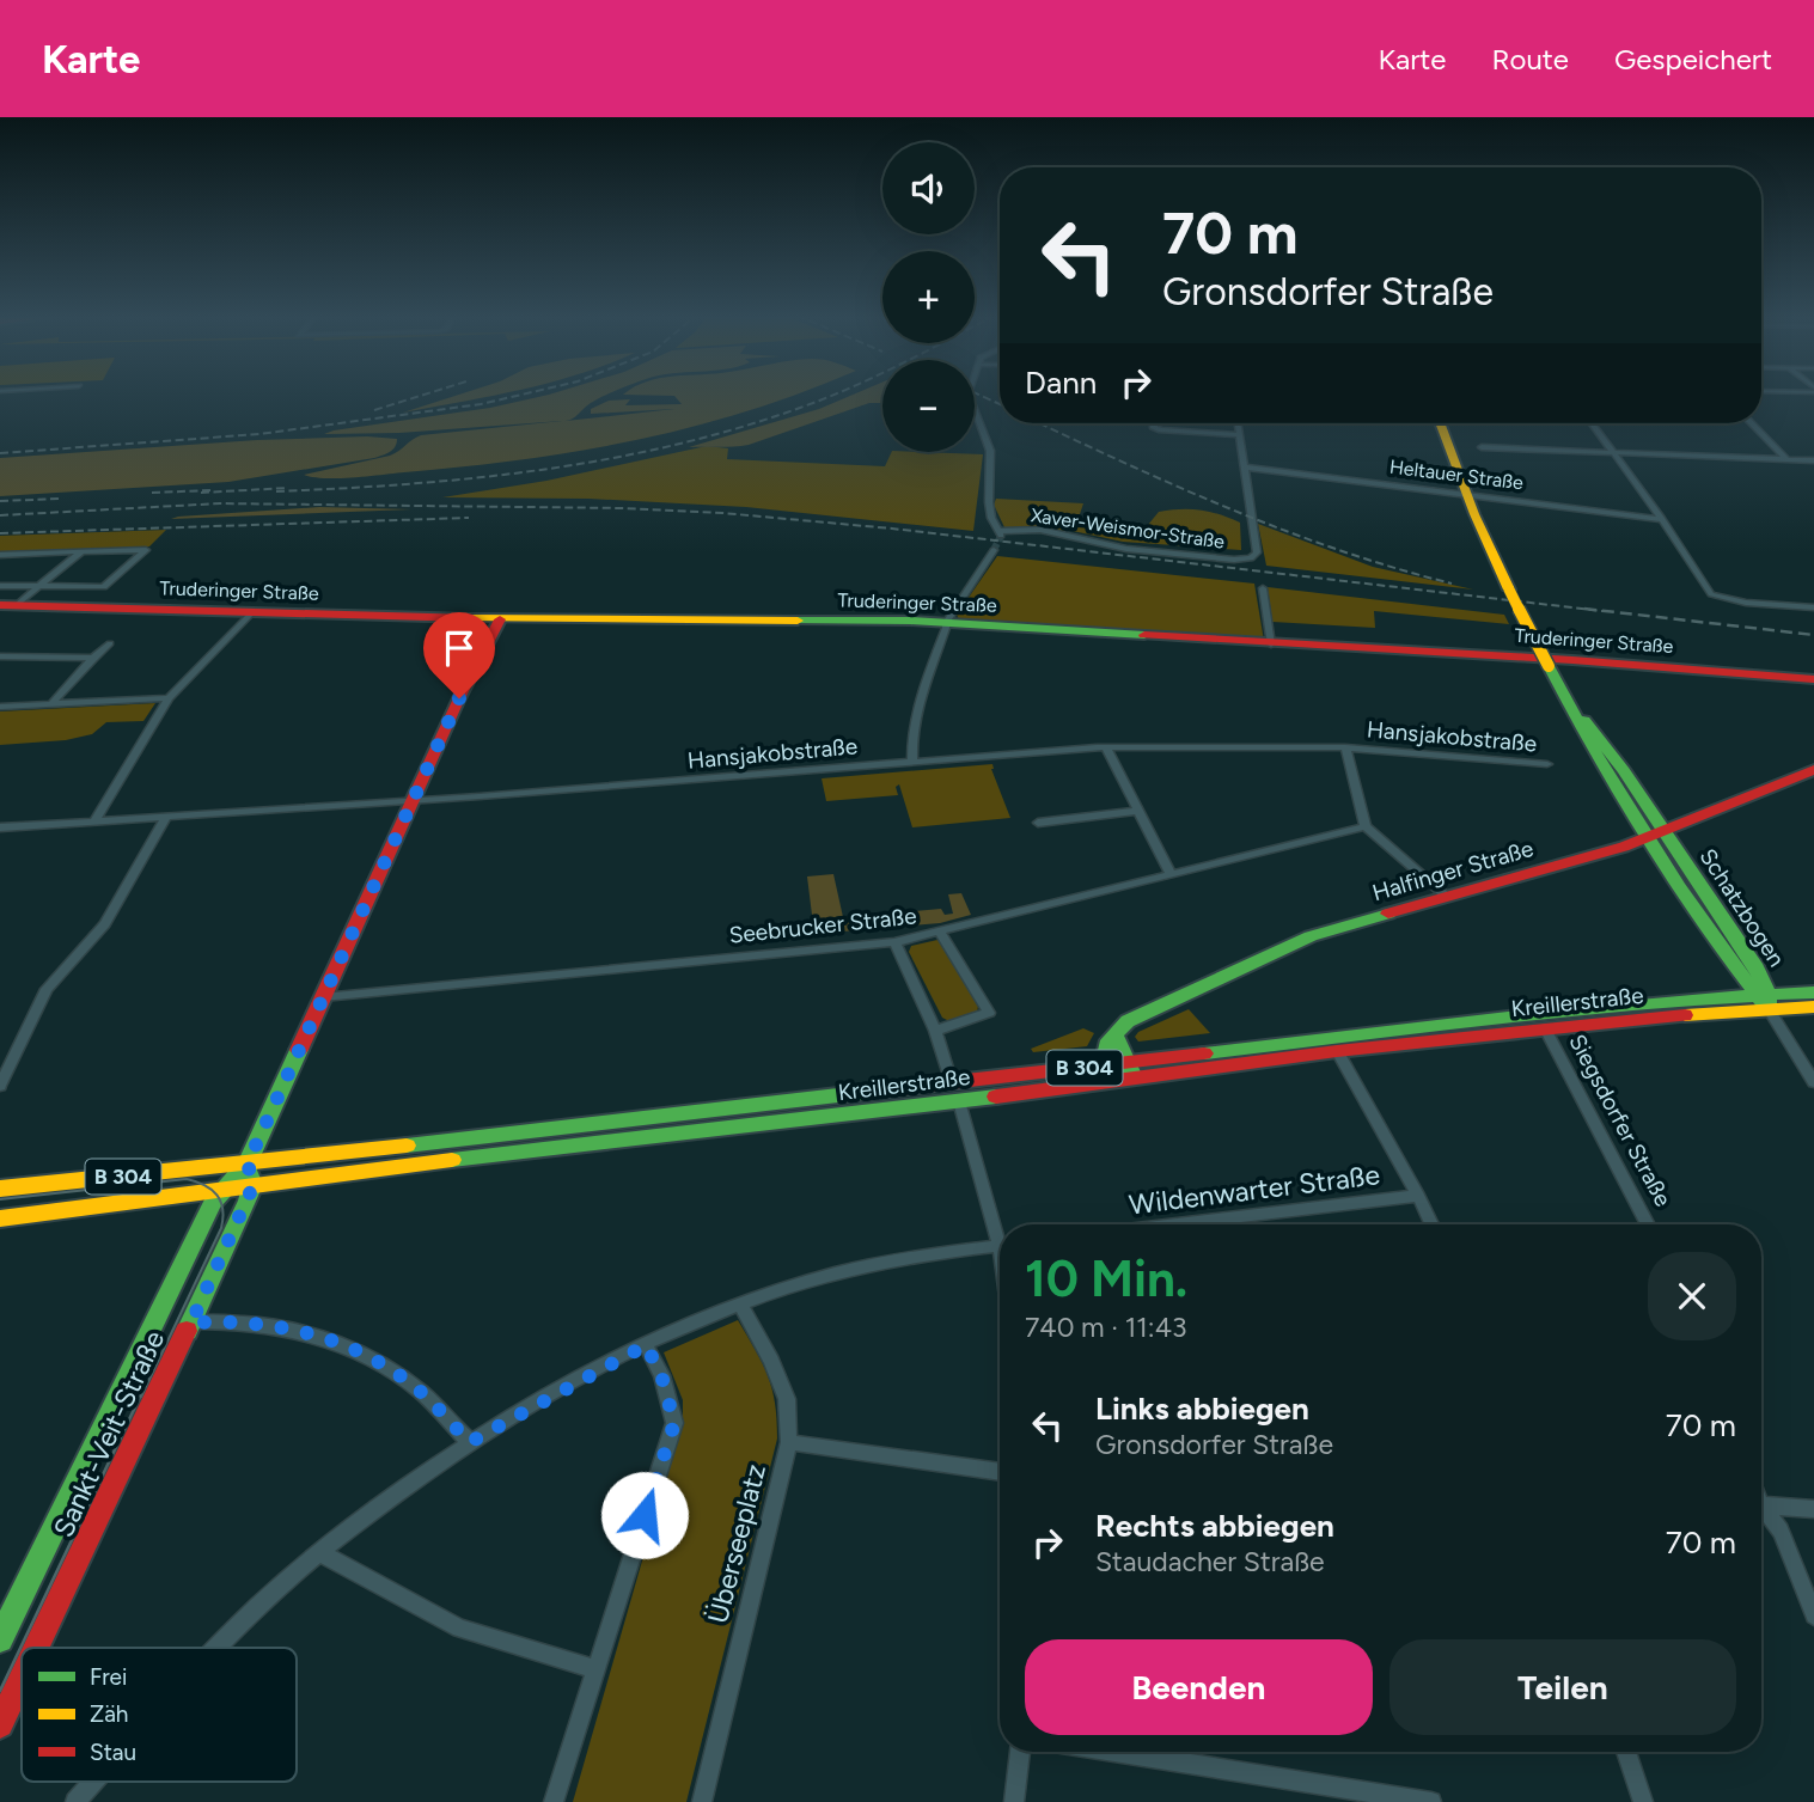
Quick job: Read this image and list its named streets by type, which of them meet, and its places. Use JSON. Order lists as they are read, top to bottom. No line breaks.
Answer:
{"streets":{"main road":["Truderinger Straße","Halfinger Straße","Schatzbogen","Kreillerstraße","B 304","Sankt-Veit-Straße"],"street":["Heltauer Straße","Xaver-Weismor-Straße","Hansjakobstraße","Seebrucker Straße","Siegsdorfer Straße","Wildenwarter Straße","Überseeplatz"]},"crossings":[["Heltauer Straße","Xaver-Weismor-Straße"],["Heltauer Straße","Schatzbogen"],["Truderinger Straße","Sankt-Veit-Straße"],["Hansjakobstraße","Sankt-Veit-Straße"],["Halfinger Straße","Schatzbogen"],["Schatzbogen","Kreillerstraße"],["Seebrucker Straße","Sankt-Veit-Straße"],["Kreillerstraße","Siegsdorfer Straße"],["Kreillerstraße","Sankt-Veit-Straße"]],"legend":["Frei","Zäh","Stau"],"page":{"header":"Karte","nav":["Karte","Route","Gespeichert"],"map_buttons":["+","−"],"turn":["70 m","Gronsdorfer Straße"],"then":"Dann","heading":["10 Min.","740 m · 11:43"],"list":[{"name":"Links abbiegen","note":"Gronsdorfer Straße","value":"70 m"},{"name":"Rechts abbiegen","note":"Staudacher Straße","value":"70 m"}],"buttons":["Beenden","Teilen"]}}
